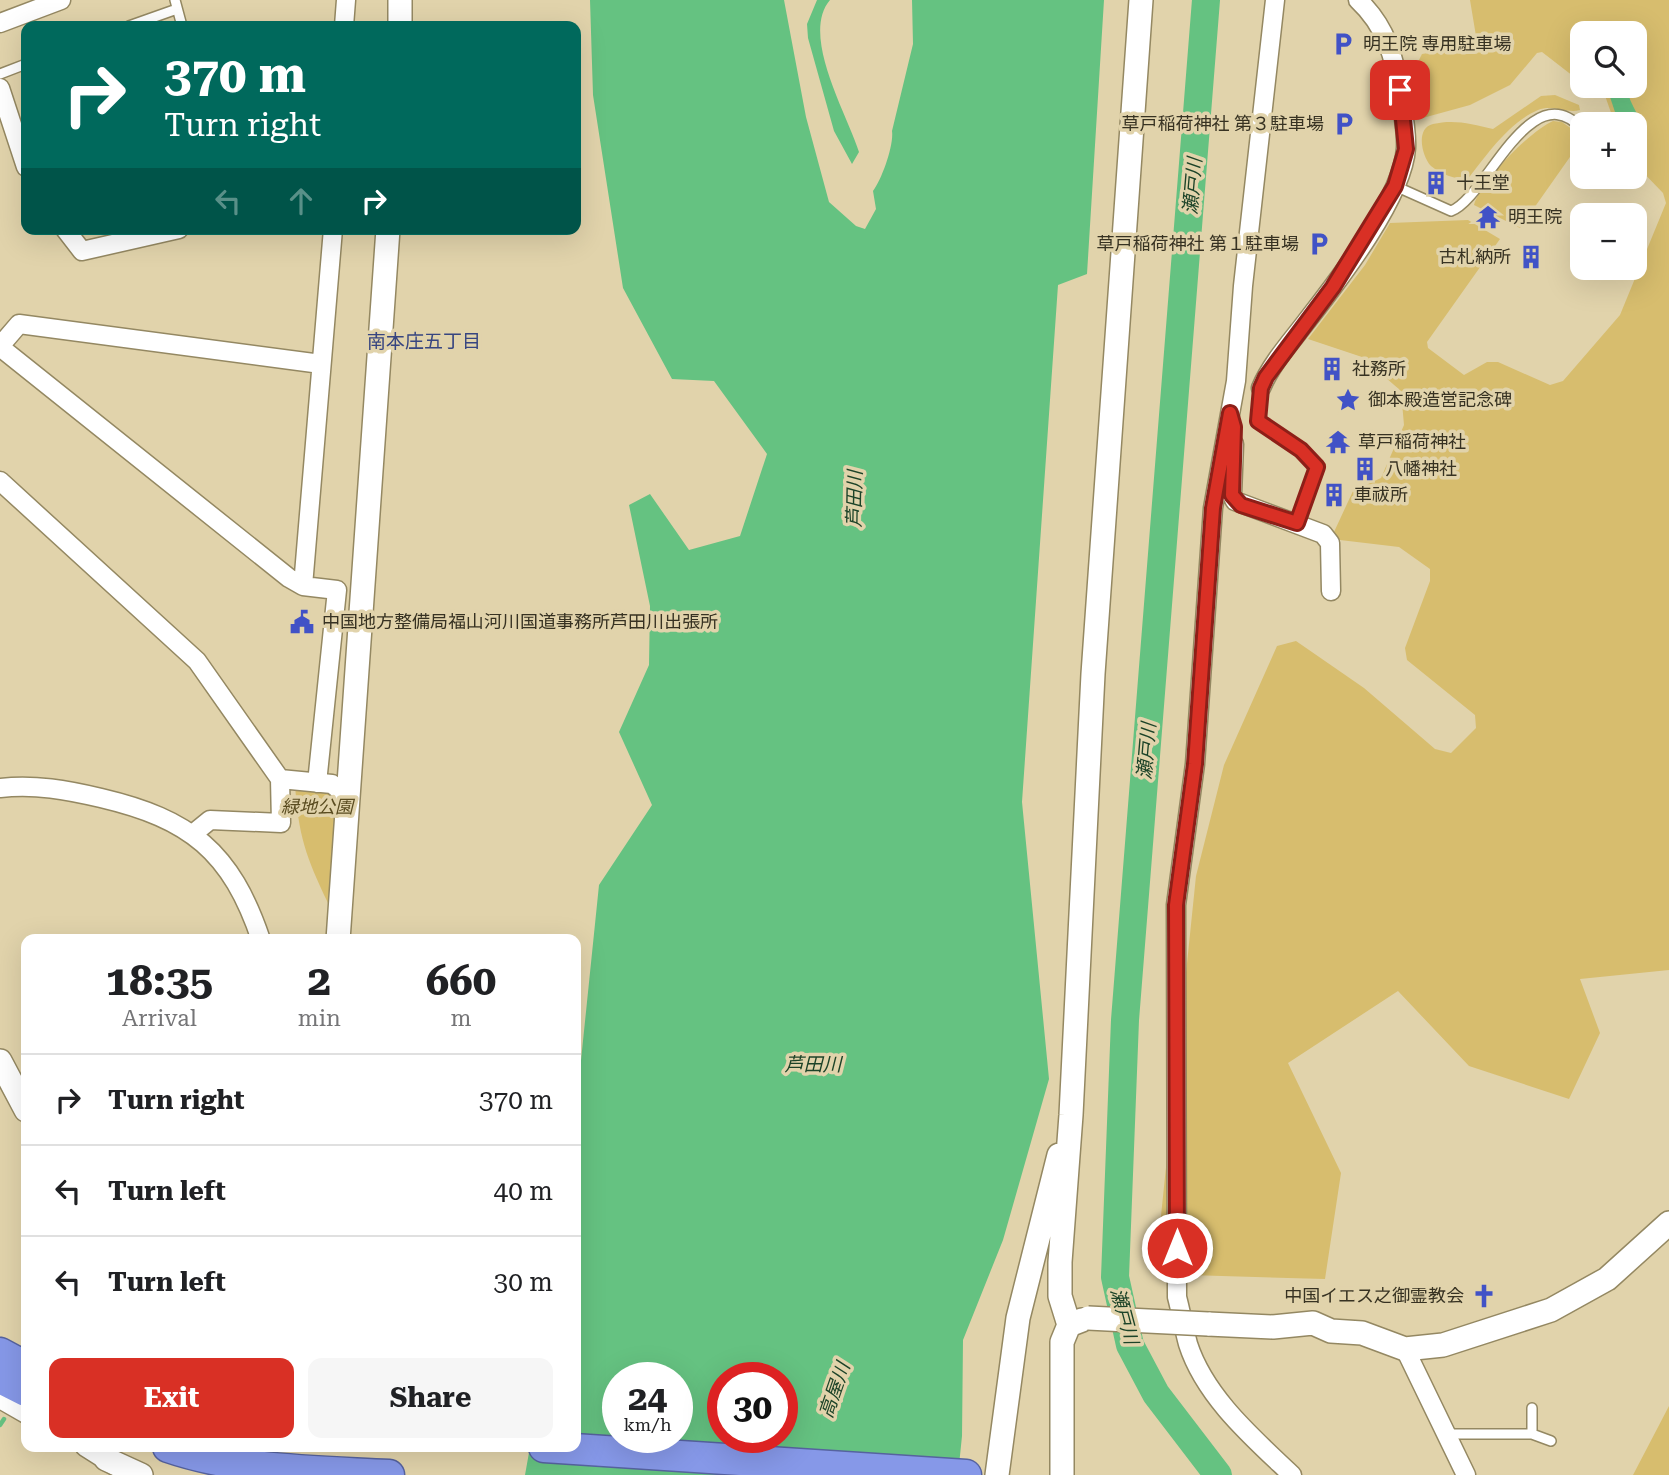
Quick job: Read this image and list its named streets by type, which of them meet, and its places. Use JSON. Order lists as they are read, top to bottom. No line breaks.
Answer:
{"districts":["南本庄五丁目"],"water":["瀬戸川","芦田川","高屋川"],"parks":["緑地公園"],"places":{"parking":["明王院 専用駐車場","草戸稲荷神社 第３駐車場","草戸稲荷神社 第１駐車場"],"building":["十王堂","古札納所","社務所","八幡神社","車祓所"],"temple":["明王院","草戸稲荷神社"],"place":["御本殿造営記念碑"],"public building":["中国地方整備局福山河川国道事務所芦田川出張所"],"church":["中国イエス之御霊教会"]},"page":{"map_buttons":["+","−"],"turn":["370 m","Turn right"],"eta":["18:35","Arrival","2","min","660","m"],"list":[{"name":"Turn right","value":"370 m"},{"name":"Turn left","value":"40 m"},{"name":"Turn left","value":"30 m"}],"buttons":["Exit","Share"],"speed":"24 km/h","limit":"30"}}
